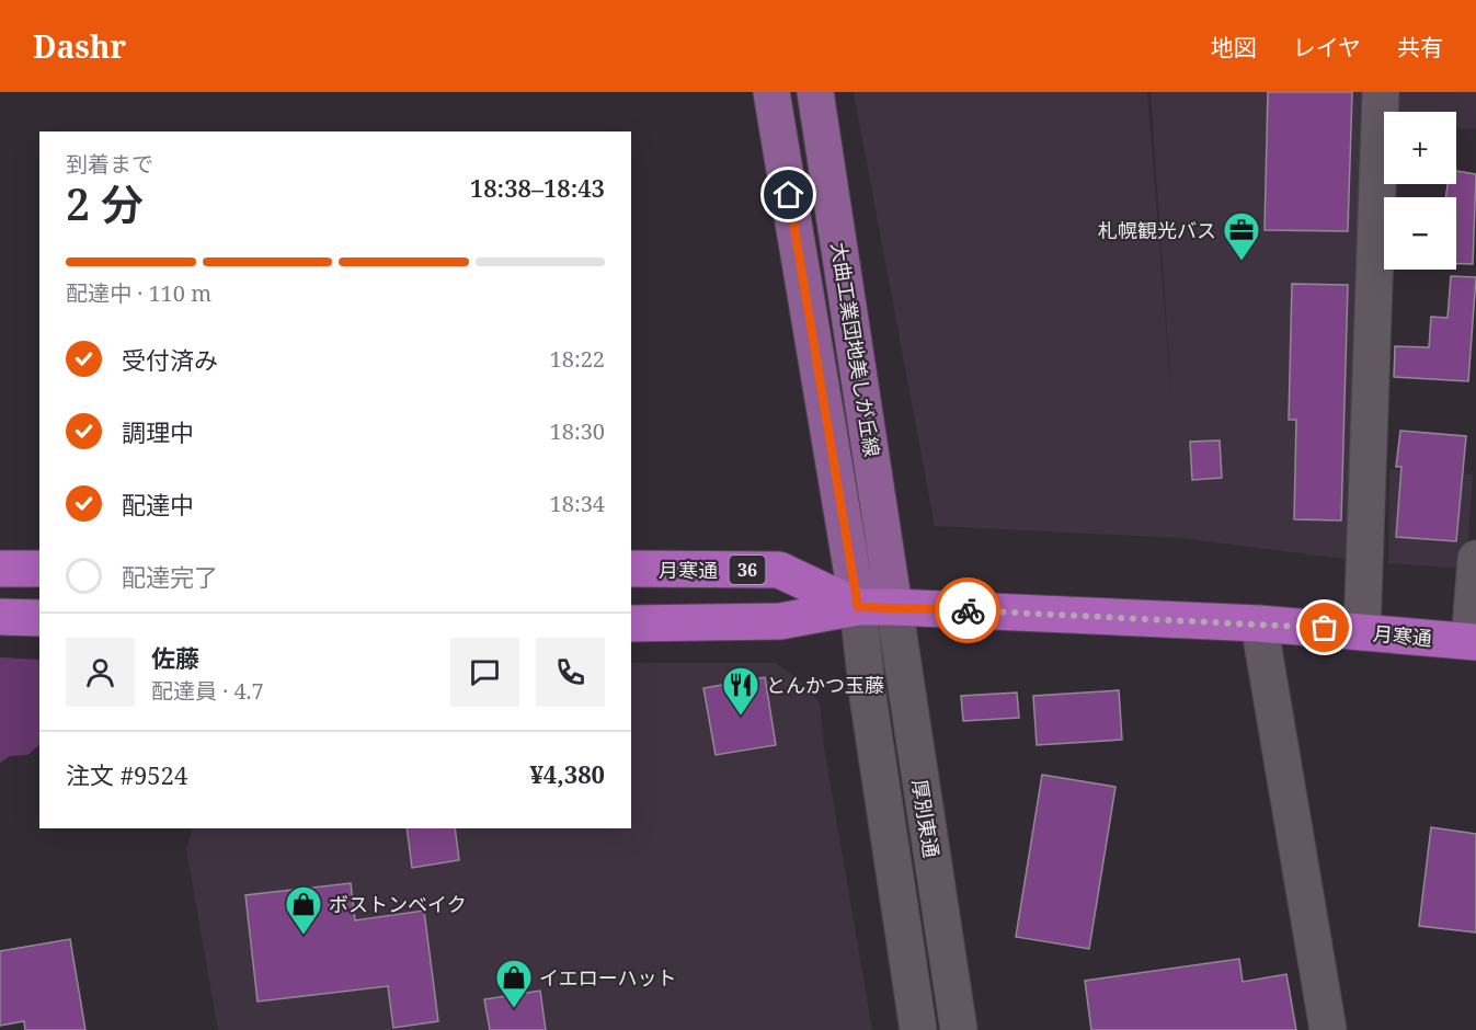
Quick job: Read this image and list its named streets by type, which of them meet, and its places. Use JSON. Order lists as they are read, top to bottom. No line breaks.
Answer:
{"streets":{"highway":["月寒通","36"],"main road":["大曲工業団地美しが丘線"],"street":["厚別東通"]},"crossings":[["大曲工業団地美しが丘線","月寒通"],["大曲工業団地美しが丘線","厚別東通"],["月寒通","厚別東通"]],"places":{"office":["札幌観光バス"],"restaurant":["とんかつ玉藤"],"shop":["ボストンベイク","イエローハット"]},"page":{"header":"Dashr","nav":["地図","レイヤ","共有"],"map_buttons":["+","−"],"heading":["2 分","到着まで","18:38–18:43"],"panel":["佐藤","配達員 · 4.7","注文 #9524","¥4,380"],"bar":"配達中 · 110 m","list":[["受付済み","18:22"],["調理中","18:30"],["配達中","18:34"],"配達完了"]}}
